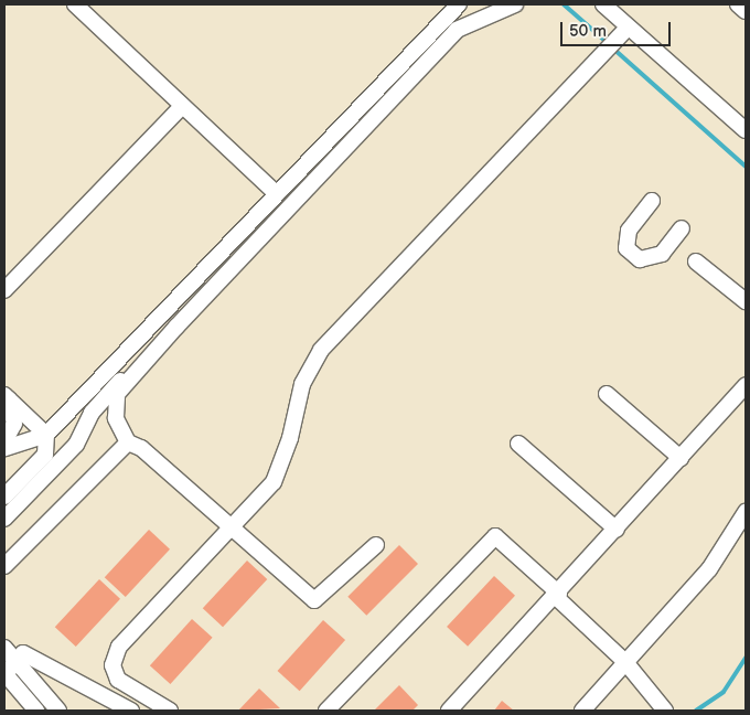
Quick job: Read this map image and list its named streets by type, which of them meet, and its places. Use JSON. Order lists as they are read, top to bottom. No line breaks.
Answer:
{"scale_bar":"50 m"}
